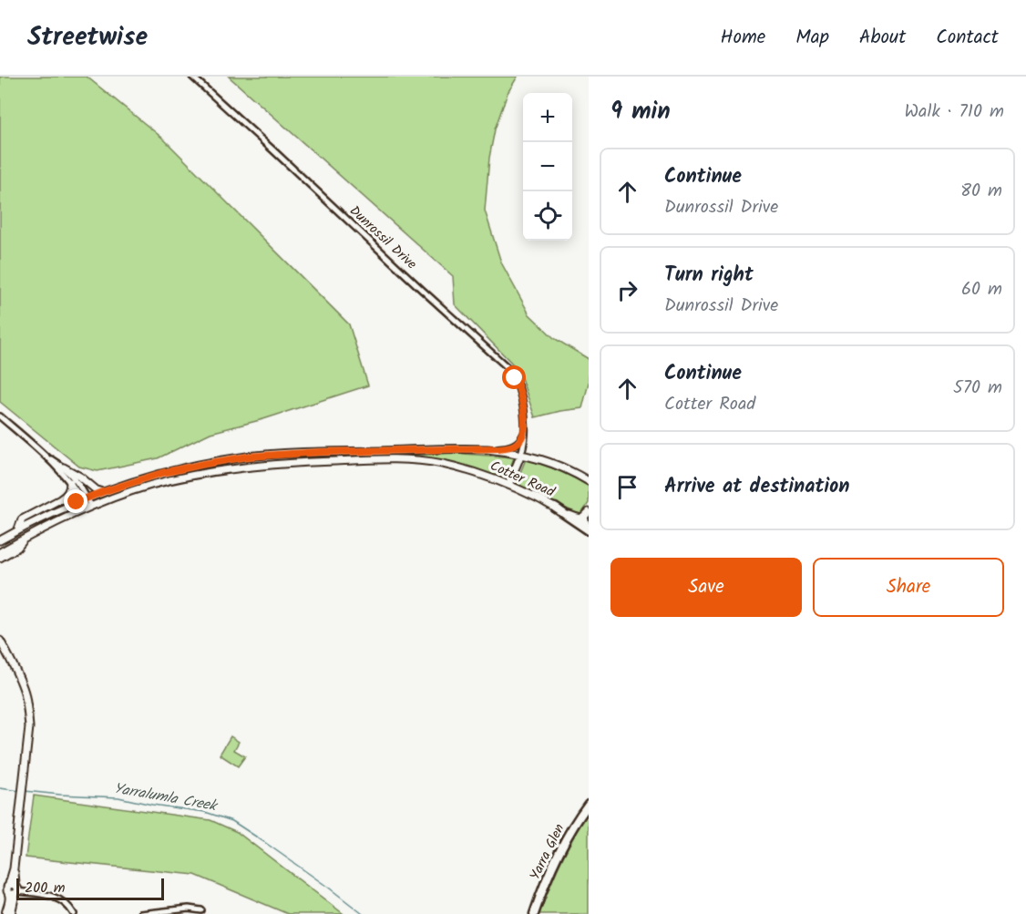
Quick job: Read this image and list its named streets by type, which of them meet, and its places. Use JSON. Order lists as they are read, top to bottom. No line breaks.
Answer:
{"streets":{"highway":["Yarra Glen"],"main road":["Cotter Road"],"street":["Dunrossil Drive"]},"crossings":[["Dunrossil Drive","Cotter Road"]],"water":["Yarralumla Creek"],"scale_bar":"200 m","page":{"header":"Streetwise","nav":["Home","Map","About","Contact"],"heading":["9 min","Walk · 710 m"],"map_buttons":["+","−"],"list":[["Continue","Dunrossil Drive","80 m"],["Turn right","Dunrossil Drive","60 m"],["Continue","Cotter Road","570 m"],"Arrive at destination"],"buttons":["Save","Share"],"scale":"200 m"}}
